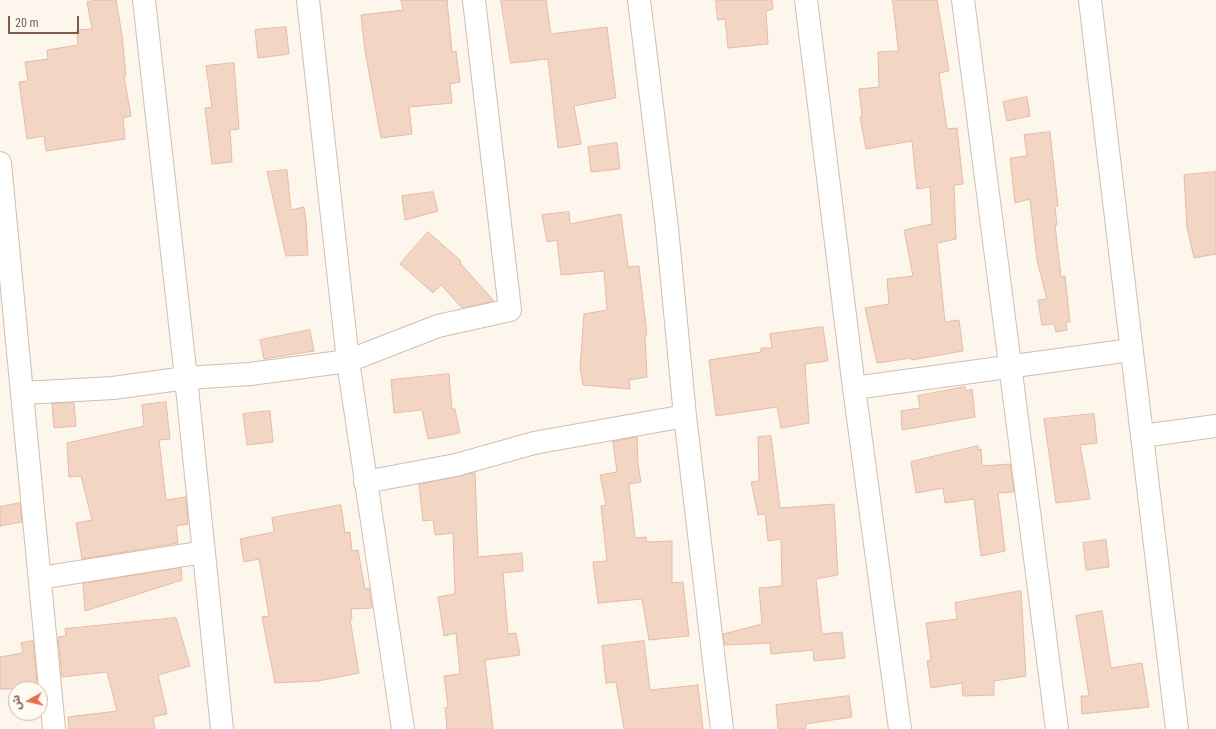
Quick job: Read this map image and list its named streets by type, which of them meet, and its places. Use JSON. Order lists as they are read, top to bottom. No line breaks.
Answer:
{"scale_bar":"20 m","north":"left"}
